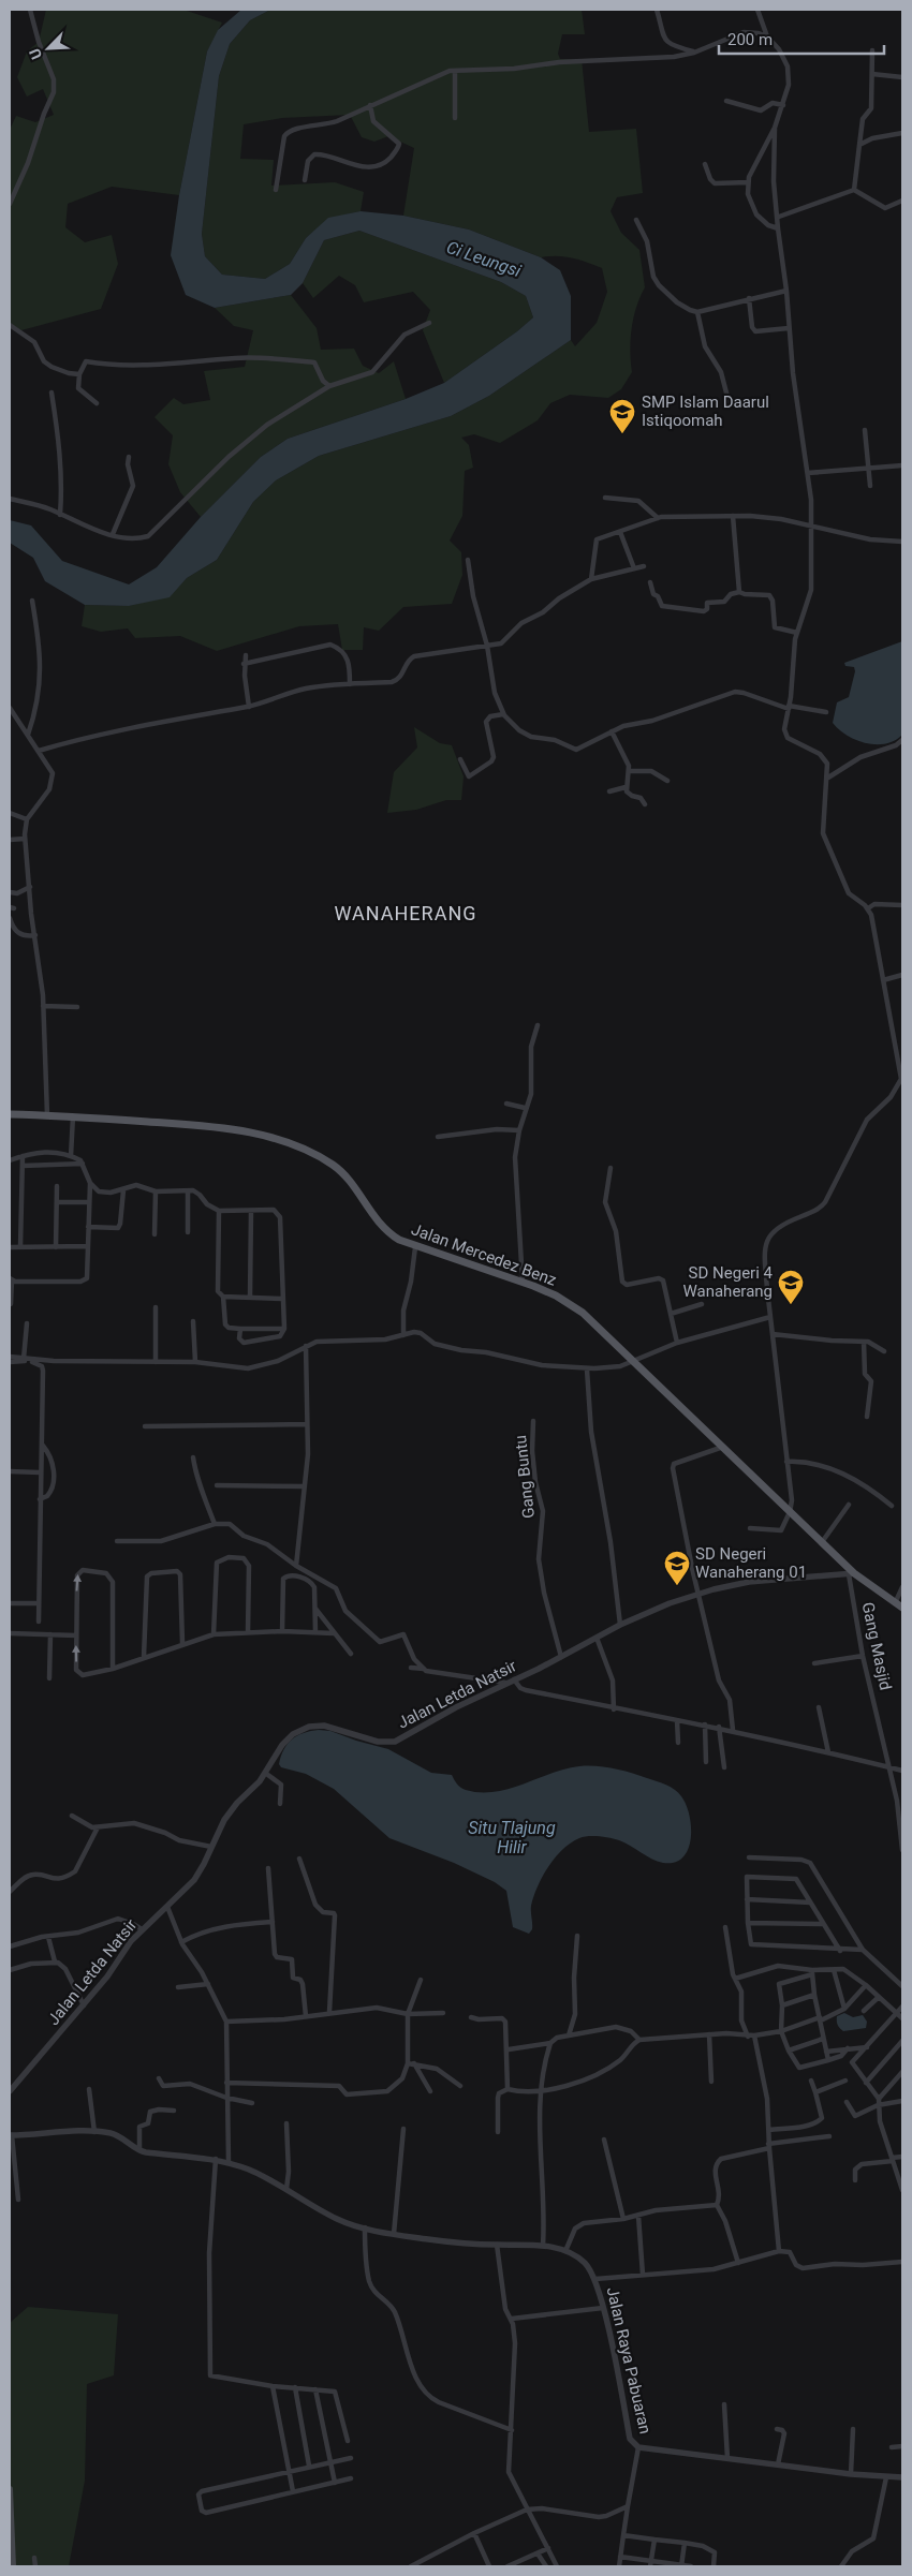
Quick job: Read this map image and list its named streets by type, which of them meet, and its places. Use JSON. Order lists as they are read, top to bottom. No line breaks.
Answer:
{"streets":{"main road":["Jalan Mercedez Benz"],"street":["Gang Buntu","Gang Masjid","Jalan Letda Natsir","Jalan Raya Pabuaran"]},"crossings":[["Jalan Mercedez Benz","Gang Masjid"],["Jalan Mercedez Benz","Jalan Letda Natsir"],["Gang Buntu","Jalan Letda Natsir"],["Gang Masjid","Jalan Letda Natsir"]],"districts":["WANAHERANG"],"water":["Ci Leungsi","Situ Tlajung Hilir"],"places":{"school or university":["SMP Islam Daarul Istiqoomah","SD Negeri 4 Wanaherang","SD Negeri Wanaherang 01"]},"scale_bar":"200 m","north":"bottom left"}
